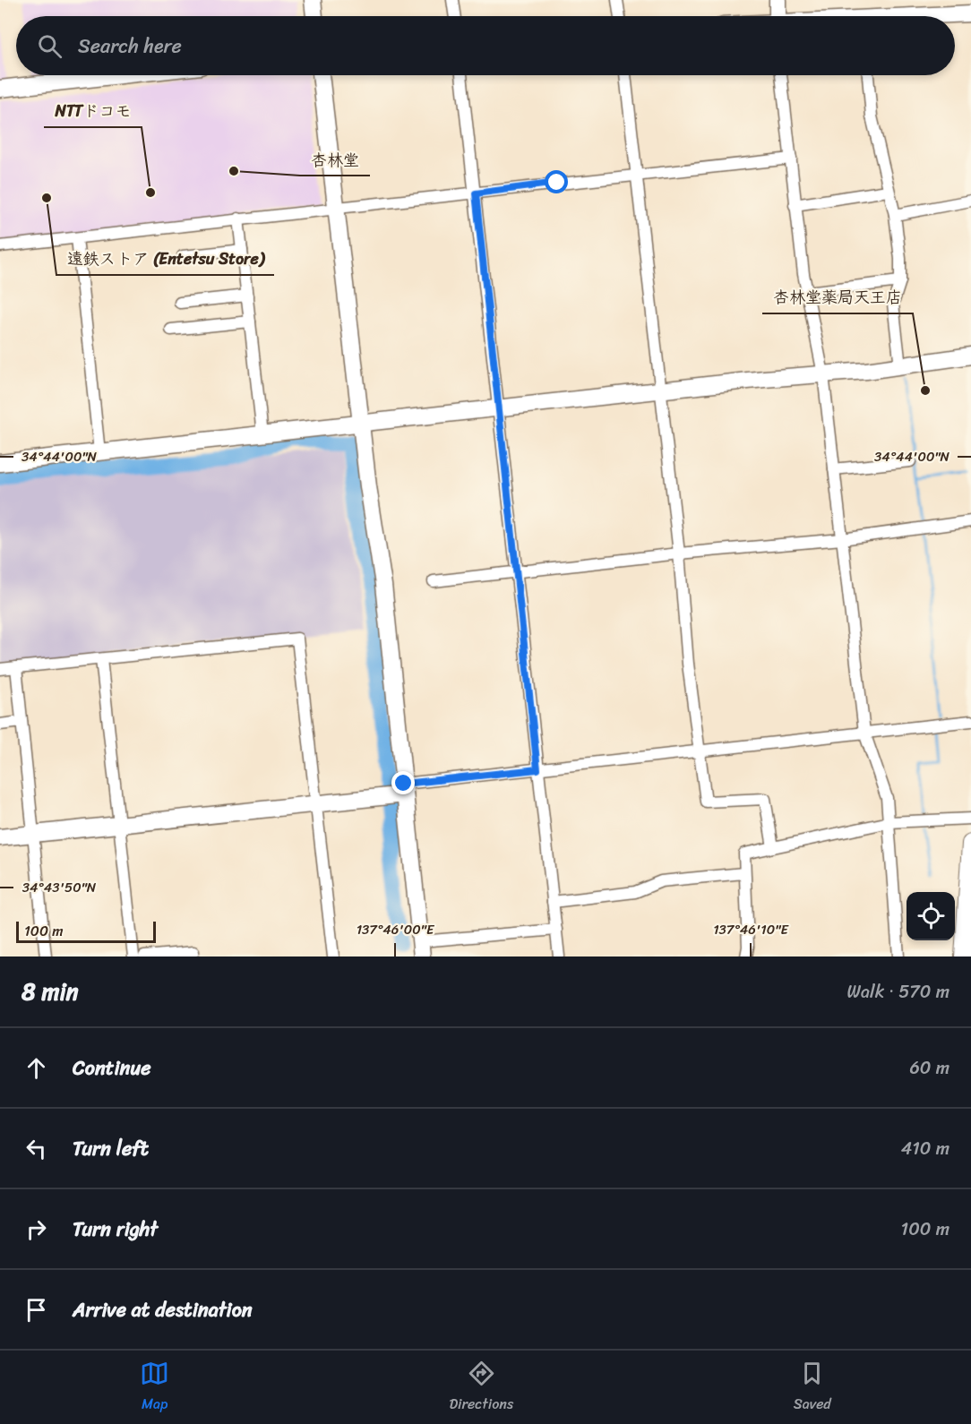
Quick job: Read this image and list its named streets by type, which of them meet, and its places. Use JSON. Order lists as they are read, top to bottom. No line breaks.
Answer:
{"places":["杏林堂","NTTドコモ","遠鉄ストア (Entetsu Store)","杏林堂薬局天王店"],"scale_bar":"100 m","page":{"search":"Search here","scale":"100 m","heading":["8 min","Walk · 570 m"],"list":[["Continue","60 m"],["Turn left","410 m"],["Turn right","100 m"],"Arrive at destination"],"nav":["Map","Directions","Saved"]},"coordinates":["34°44'00\"N","34°43'50\"N","137°46'00\"E","137°46'10\"E"]}
